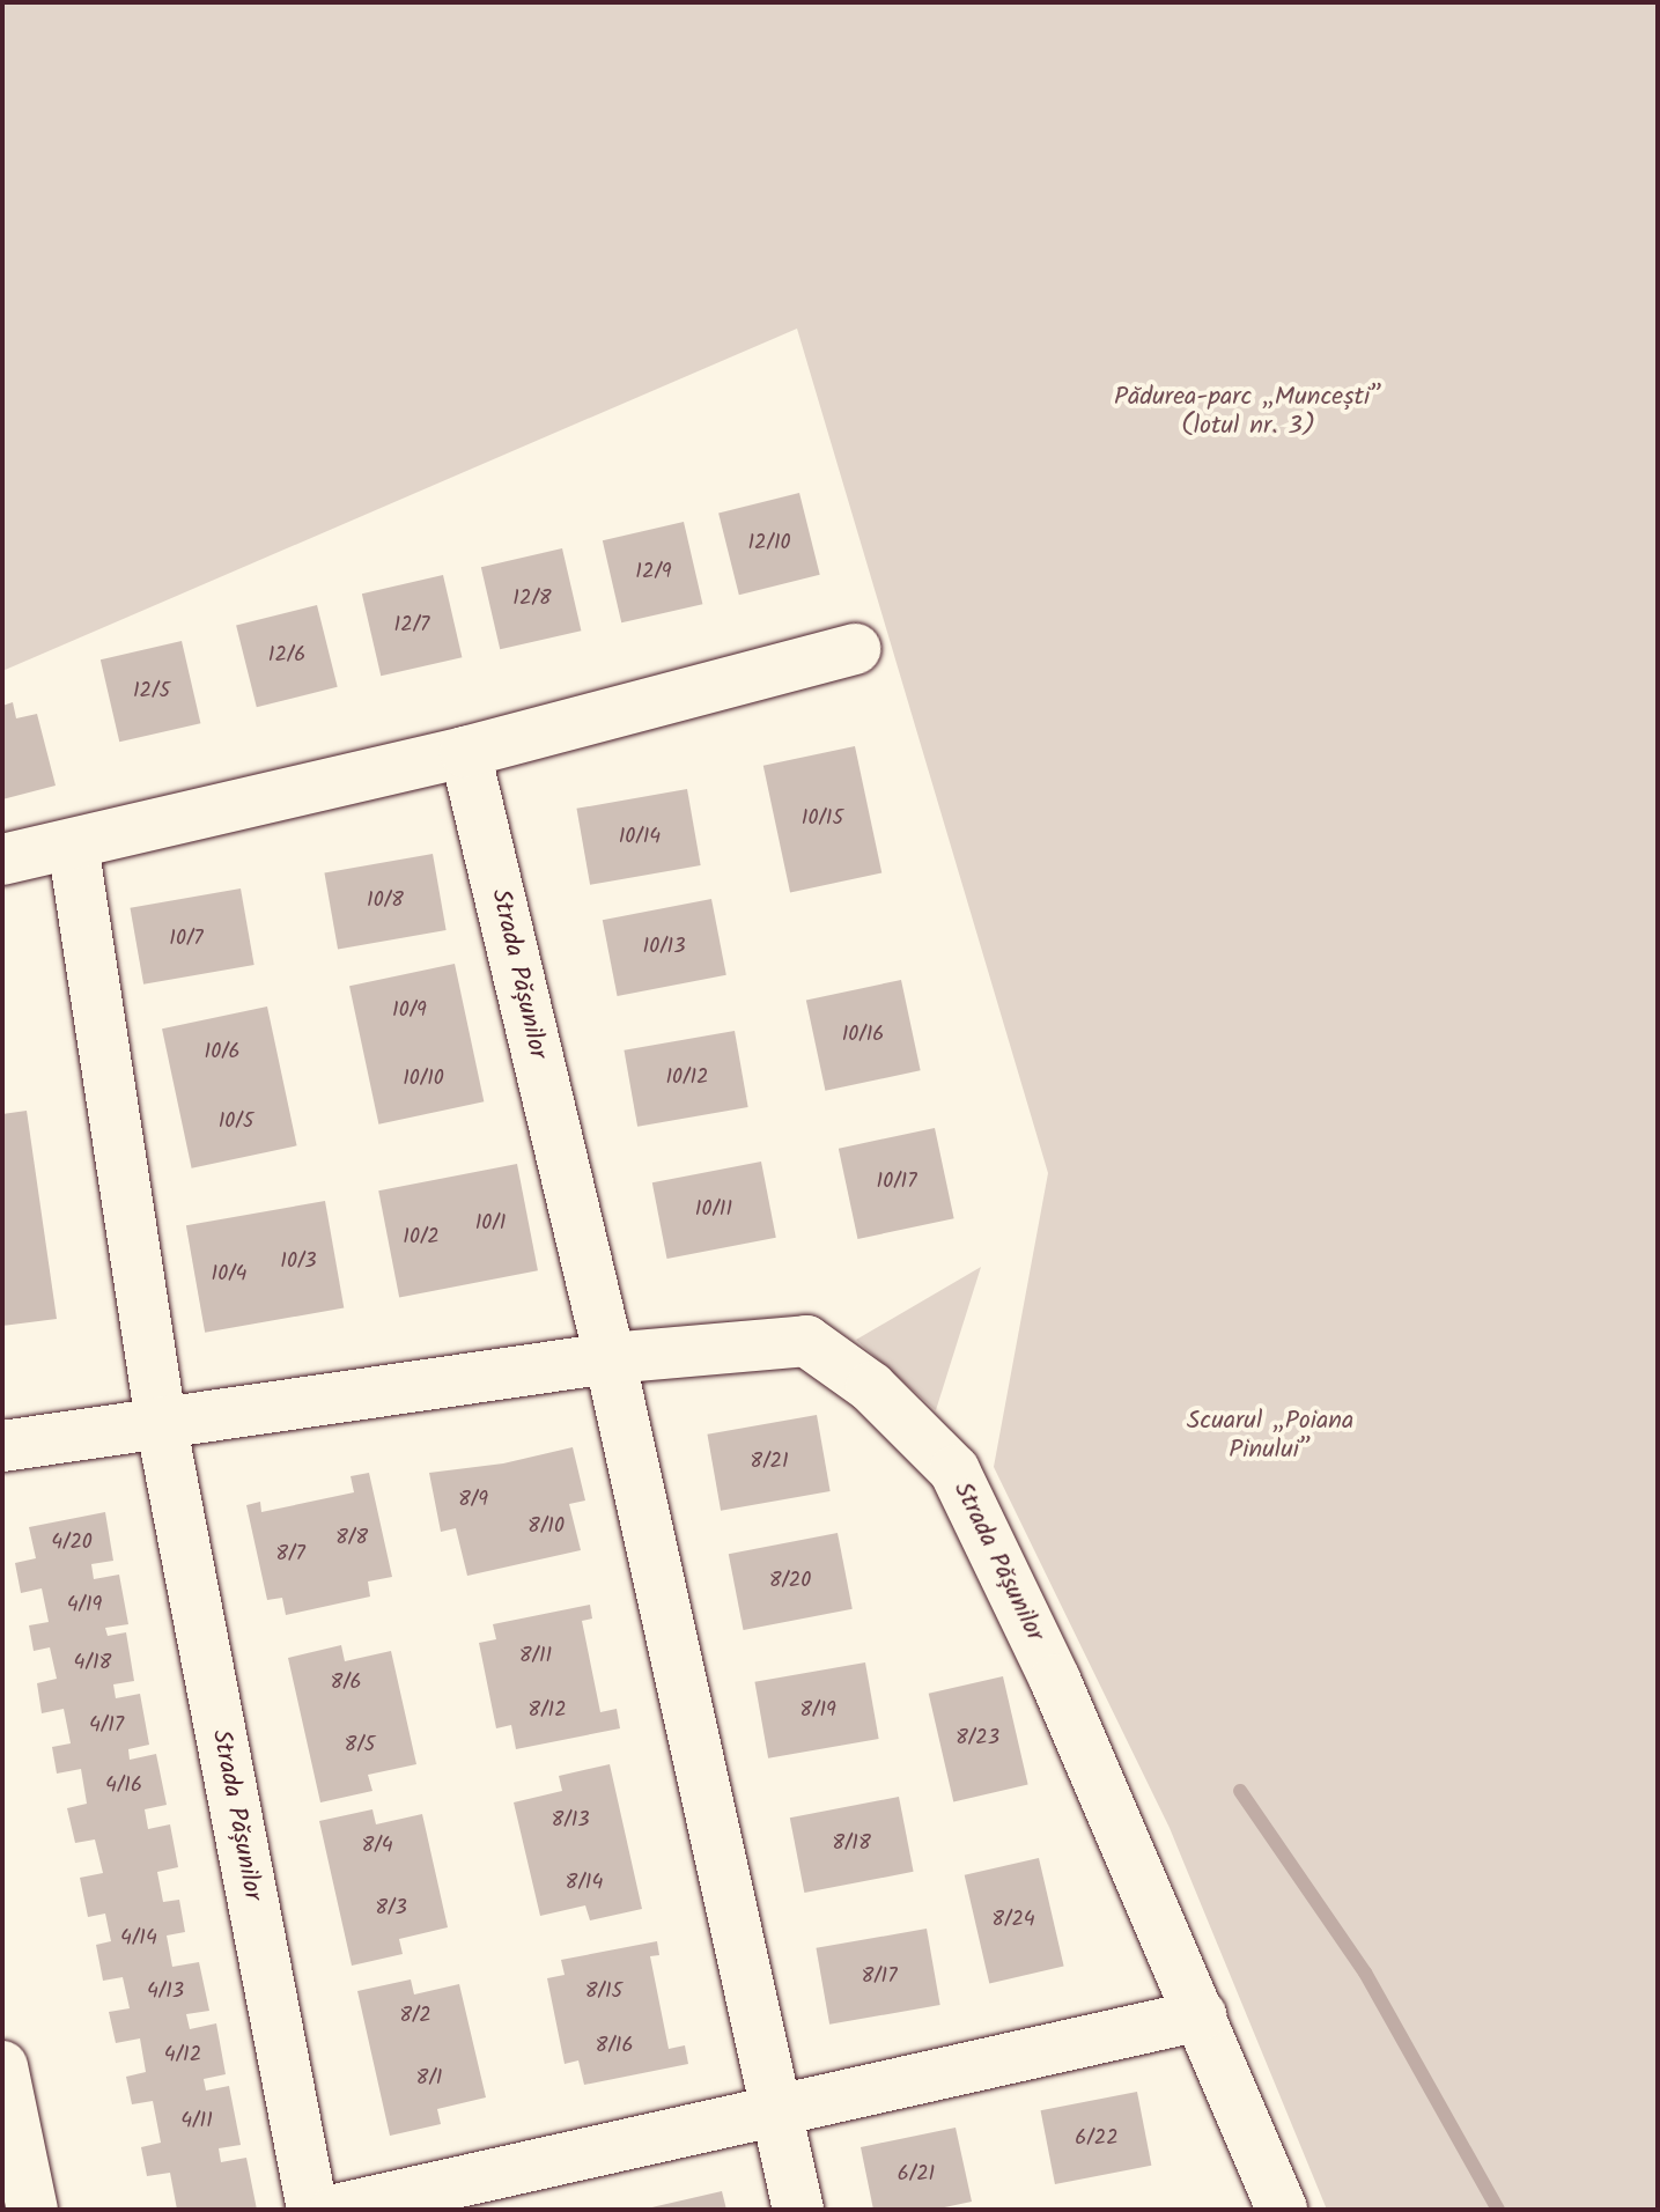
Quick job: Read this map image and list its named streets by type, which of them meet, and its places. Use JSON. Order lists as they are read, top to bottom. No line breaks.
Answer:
{"streets":{"street":["Strada Pășunilor"]},"parks":["Pădurea-parc „Muncești” (lotul nr. 3)","Scuarul „Poiana Pinului”"],"house_numbers":["12/10","12/9","12/8","12/7","12/6","12/5","10/15","10/14","10/8","10/7","10/13","10/9","10/16","10/6","10/12","10/10","10/5","10/17","10/11","10/1","10/2","10/3","10/4","8/21","8/9","8/10","8/8","4/20","8/7","8/20","4/19","8/11","4/18","8/6","8/12","8/19","4/17","8/23","8/5","4/16","8/13","8/18","8/4","8/14","8/3","8/24","4/14","8/17","4/13","8/15","8/2","8/16","4/12","8/1","4/11","6/22","6/21"]}
